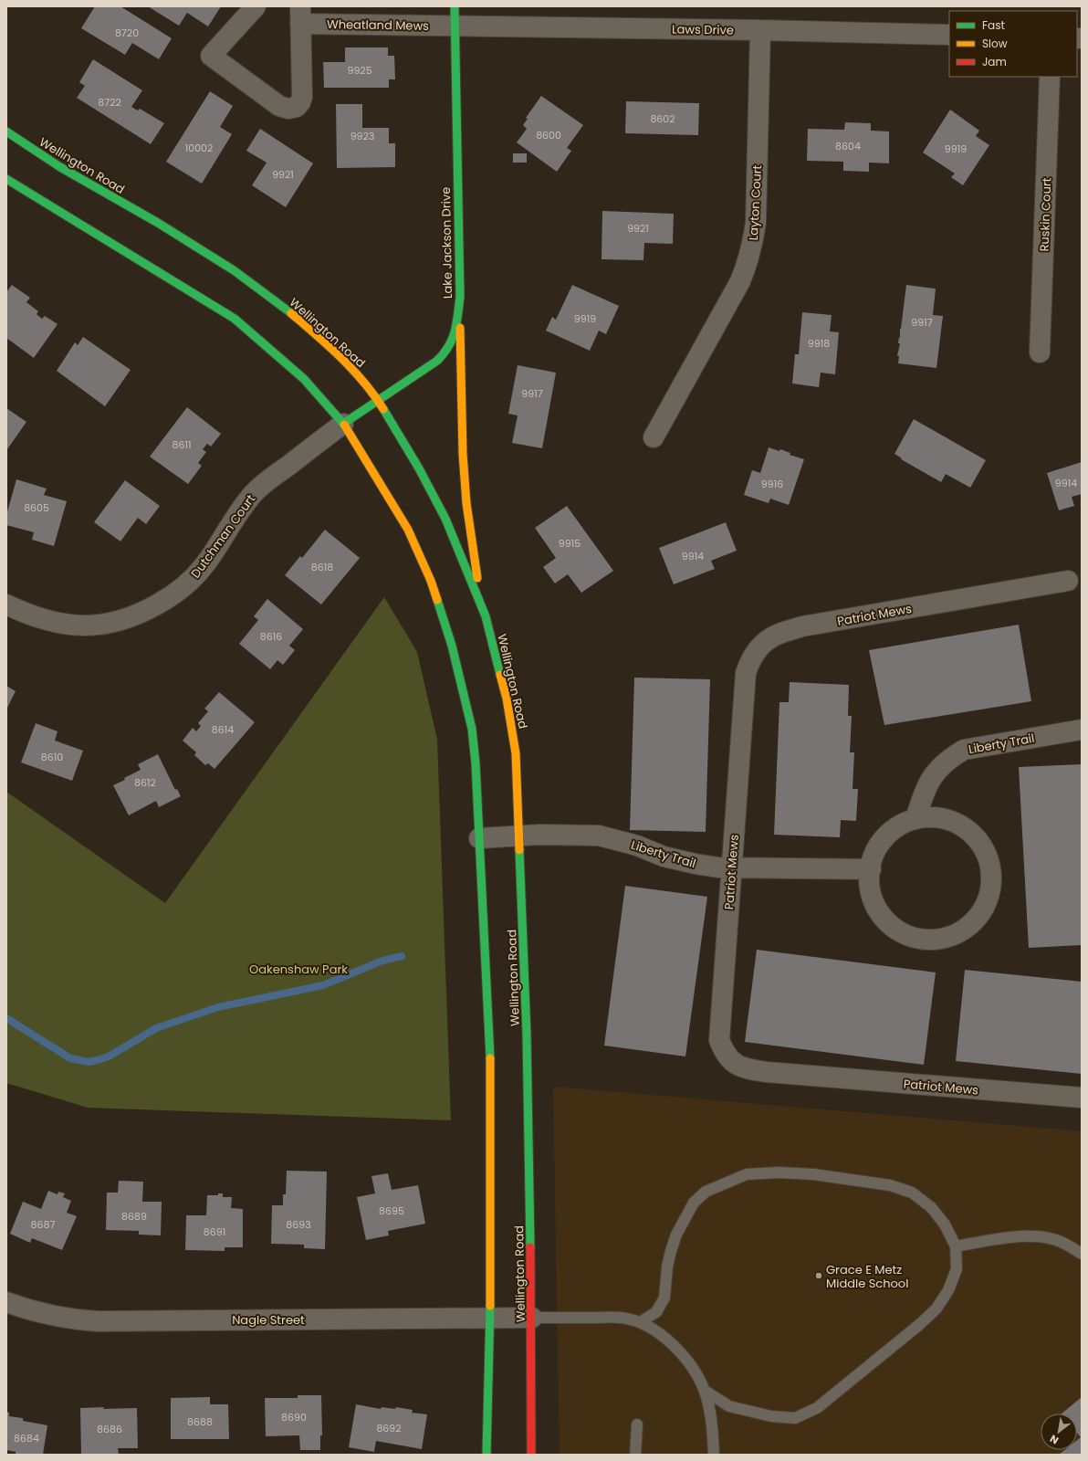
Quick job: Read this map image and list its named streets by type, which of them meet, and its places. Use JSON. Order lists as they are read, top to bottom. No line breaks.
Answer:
{"streets":{"main road":["Wellington Road","Lake Jackson Drive"],"street":["Wheatland Mews","Laws Drive","Layton Court","Ruskin Court","Dutchman Court","Patriot Mews","Liberty Trail","Nagle Street"]},"crossings":[["Wheatland Mews","Laws Drive"],["Wheatland Mews","Lake Jackson Drive"],["Laws Drive","Layton Court"],["Laws Drive","Lake Jackson Drive"],["Wellington Road","Lake Jackson Drive"],["Wellington Road","Liberty Trail"],["Wellington Road","Nagle Street"],["Lake Jackson Drive","Dutchman Court"],["Patriot Mews","Liberty Trail"]],"parks":["Oakenshaw Park"],"places":["Grace E Metz Middle School"],"house_numbers":["8720","9925","8722","8602","8600","9923","8604","10002","9919","9921","9921","9919","9917","9918","9917","8611","9914","9916","8605","9915","9914","8618","8616","8614","8610","8612","8695","8689","8687","8693","8691","8690","8688","8692","8686","8684"],"legend":["Fast","Slow","Jam"],"north":"bottom left"}
